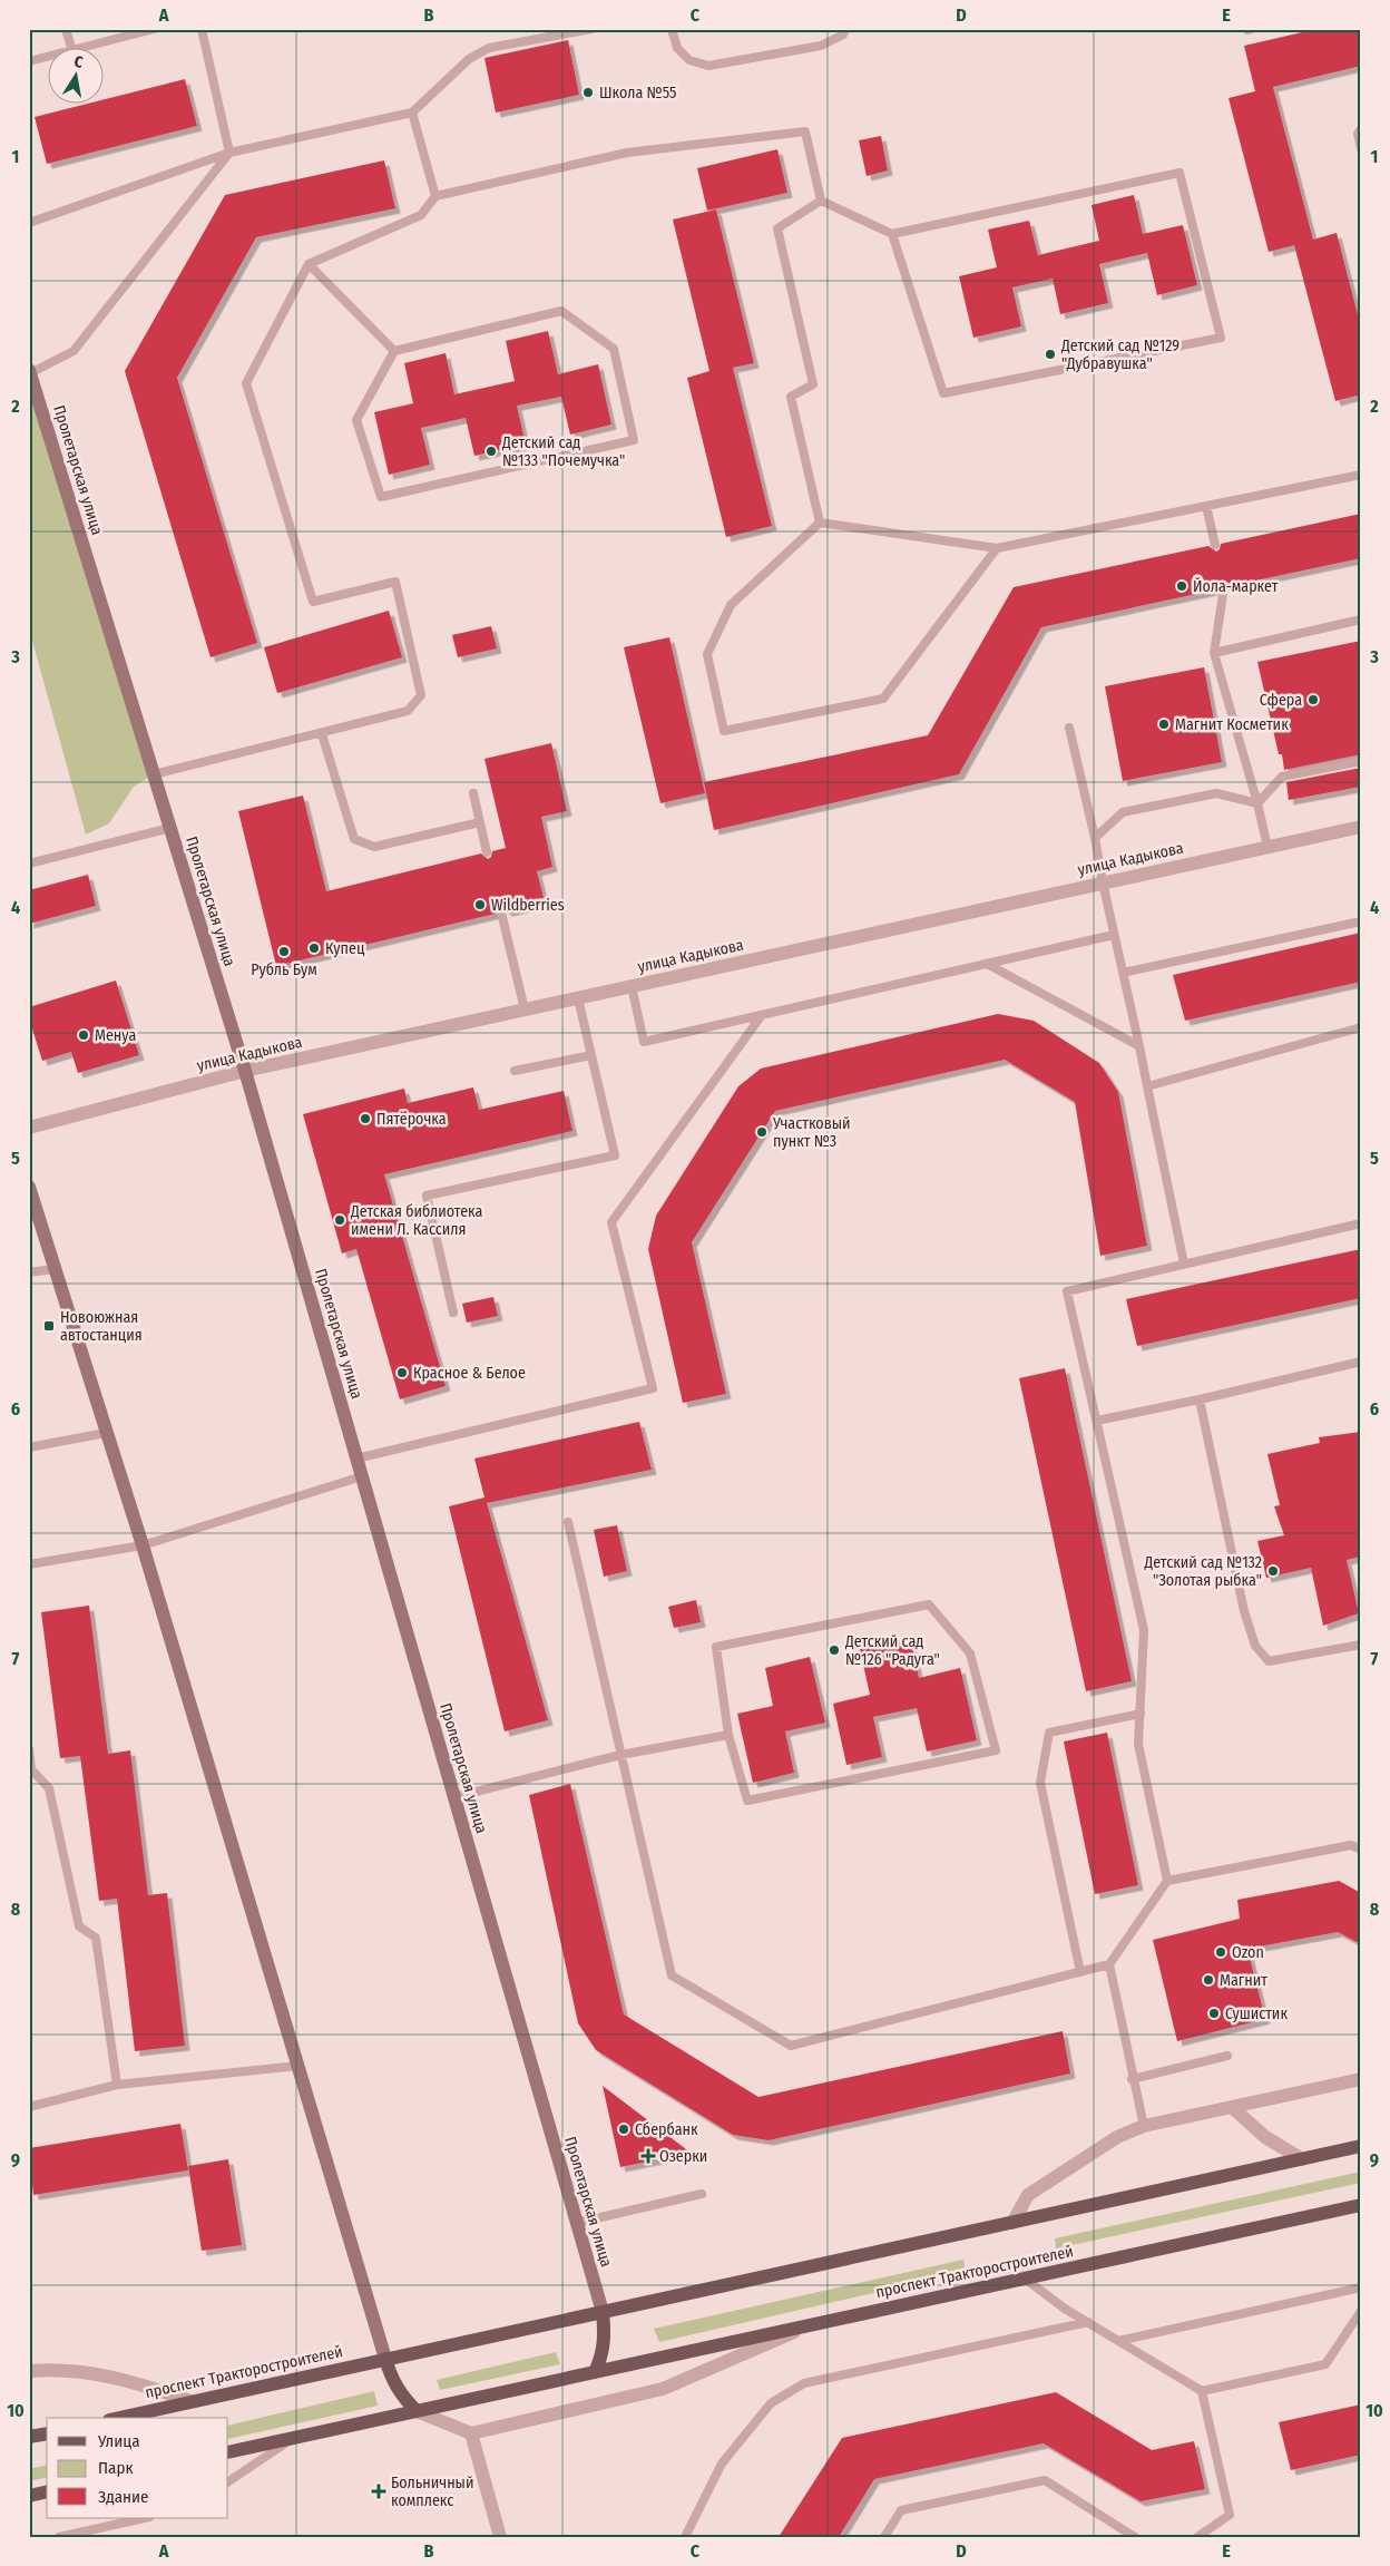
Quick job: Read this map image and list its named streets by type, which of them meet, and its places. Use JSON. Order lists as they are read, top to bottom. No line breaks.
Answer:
{"streets":{"main road":["проспект Тракторостроителей"],"street":["Пролетарская улица","улица Кадыкова"]},"crossings":[["Пролетарская улица","улица Кадыкова"],["Пролетарская улица","проспект Тракторостроителей"]],"places":{"other":["Школа №55","Детский сад №129 \"Дубравушка\"","Детский сад №133 \"Почемучка\"","Йола-маркет","Сфера","Магнит Косметик","Wildberries","Купец","Рубль Бум","Менуа","Пятёрочка","Участковый пункт №3","Детская библиотека имени Л. Кассиля","Красное & Белое","Детский сад №132 \"Золотая рыбка\"","Детский сад №126 \"Радуга\"","Ozon","Магнит","Сушистик","Сбербанк"],"transit":["Новоюжная автостанция"],"health":["Озерки","Больничный комплекс"]},"legend":["Улица","Парк","Здание"],"north":"top","grid":{"columns":["A","B","C","D","E"],"rows":["1","2","3","4","5","6","7","8","9","10"]}}
